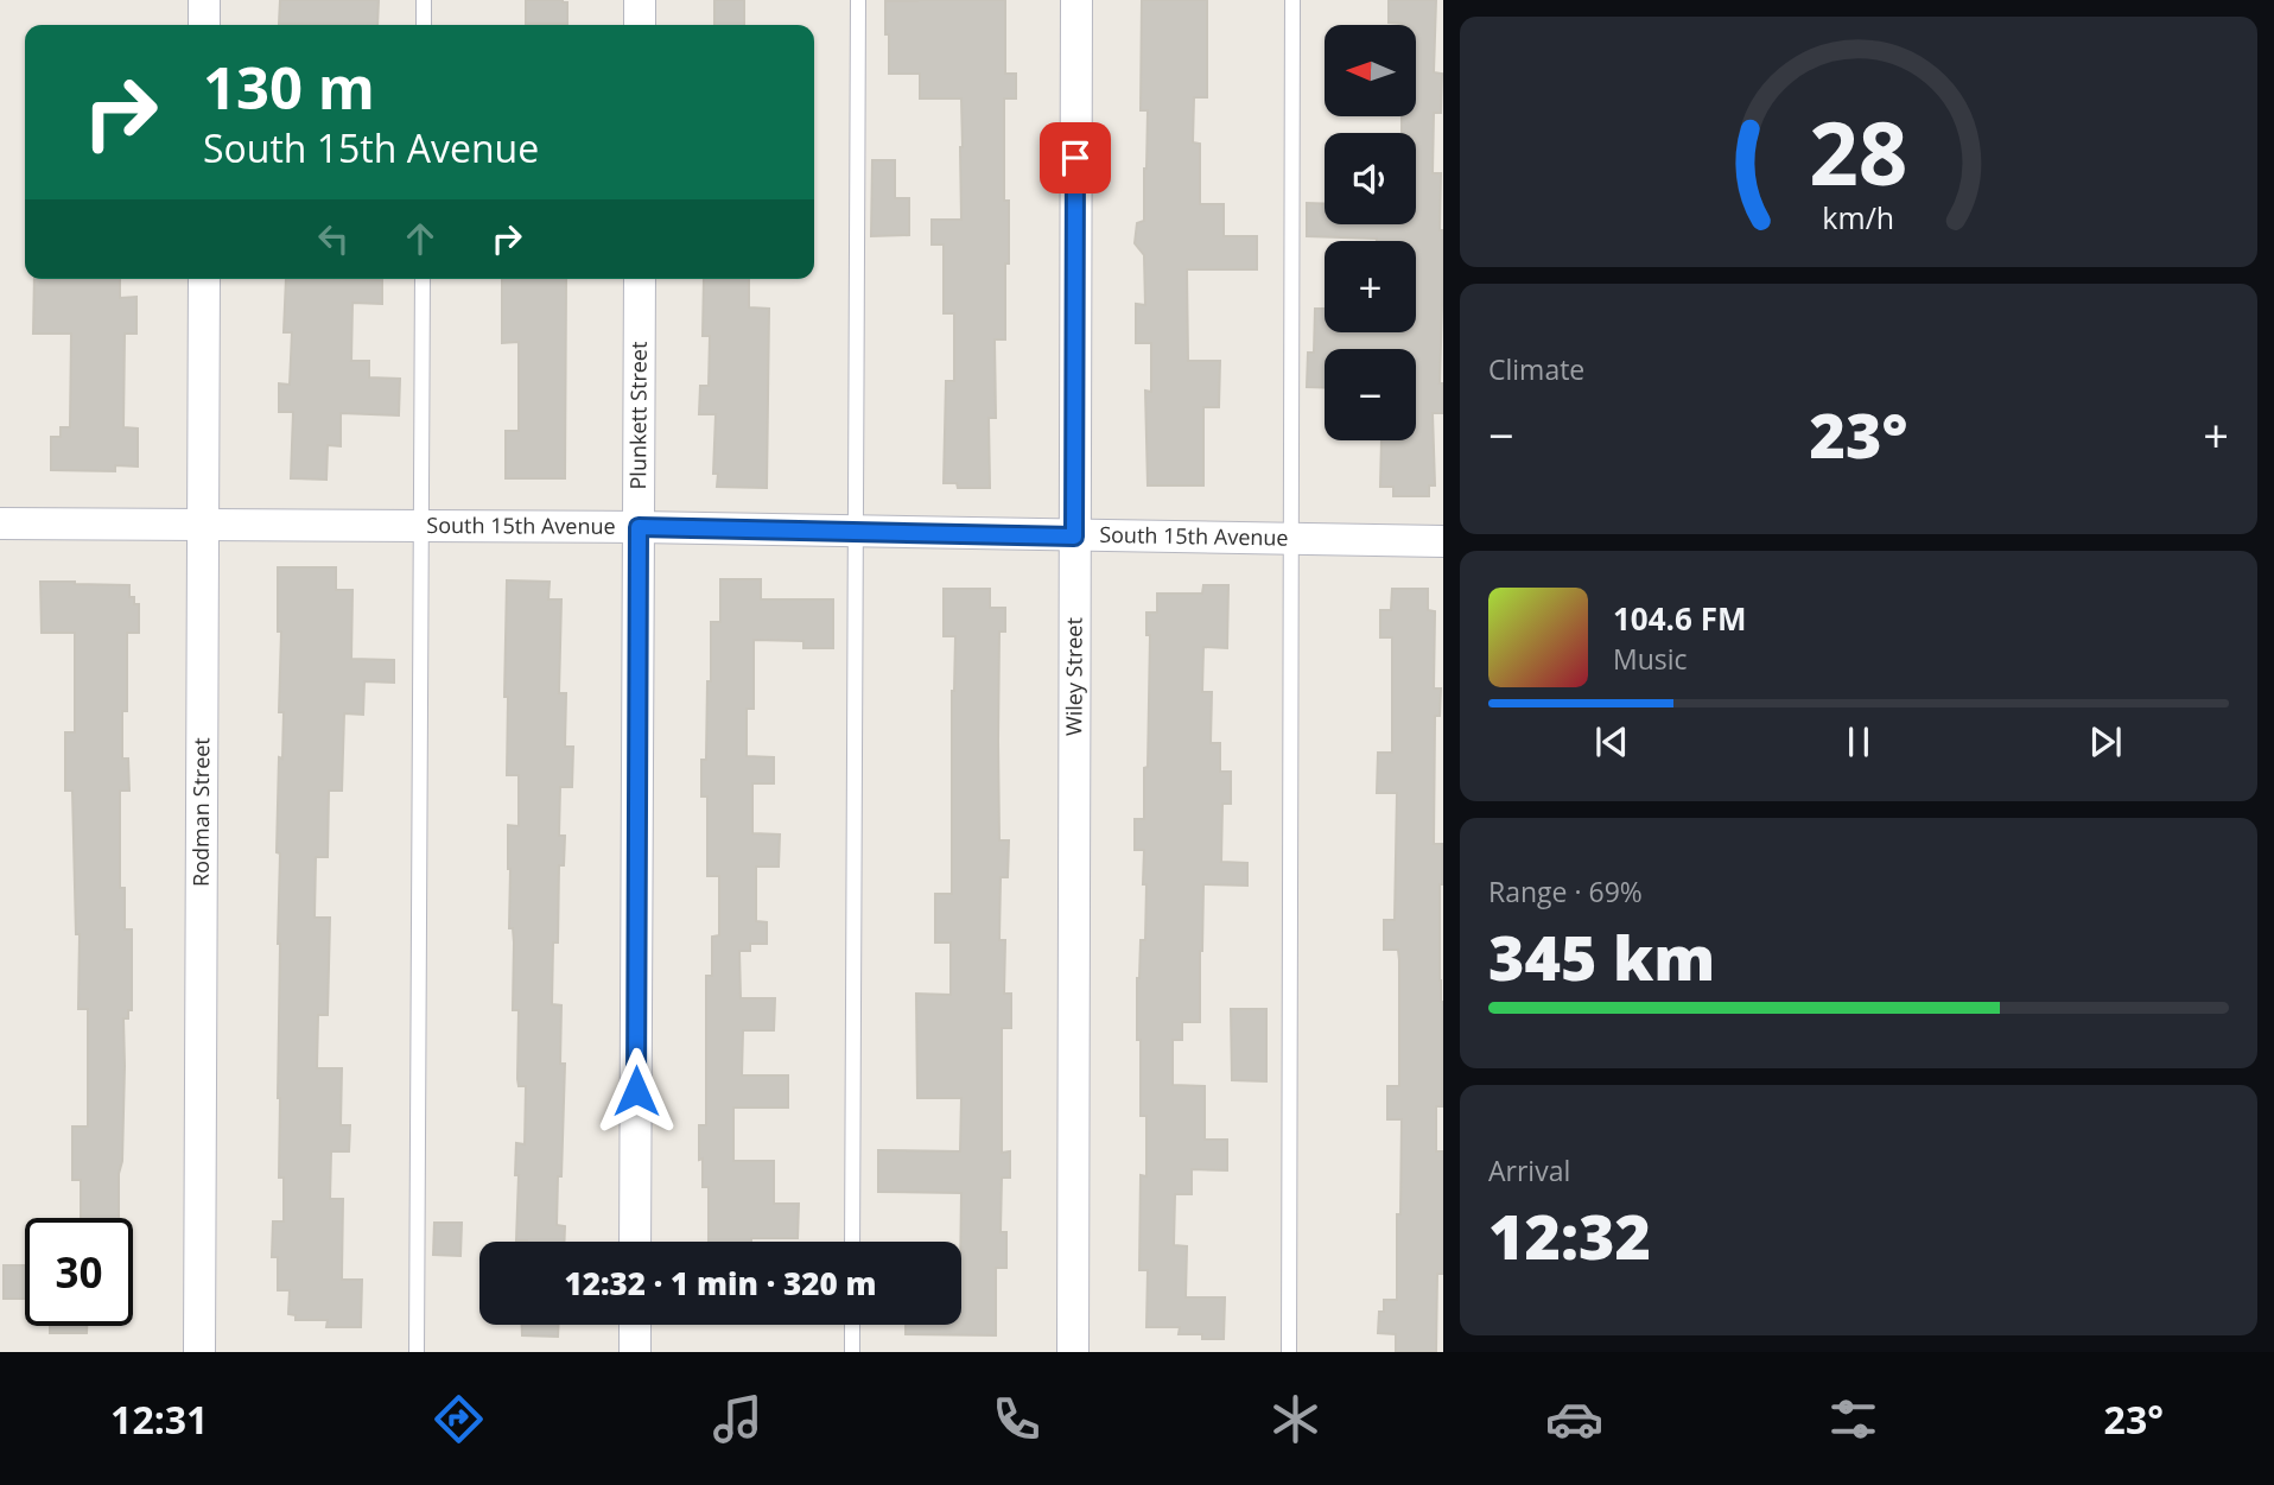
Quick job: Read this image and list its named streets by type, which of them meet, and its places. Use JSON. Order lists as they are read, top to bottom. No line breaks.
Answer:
{"streets":{"street":["Plunkett Street","South 15th Avenue","Wiley Street","Rodman Street"]},"crossings":[["Plunkett Street","South 15th Avenue"],["South 15th Avenue","Wiley Street"],["South 15th Avenue","Rodman Street"]],"north":"left","page":{"map_buttons":["+","−"],"turn":["130 m","South 15th Avenue"],"tile":["Climate",["Range · 69%","345 km"],["Arrival","12:32"]],"heat":["−","23°","+"],"song":["104.6 FM","Music"],"limit":"30","trip":"12:32 · 1 min · 320 m","tabs":["12:31","23°"],"gauge":["28","km/h"]}}
